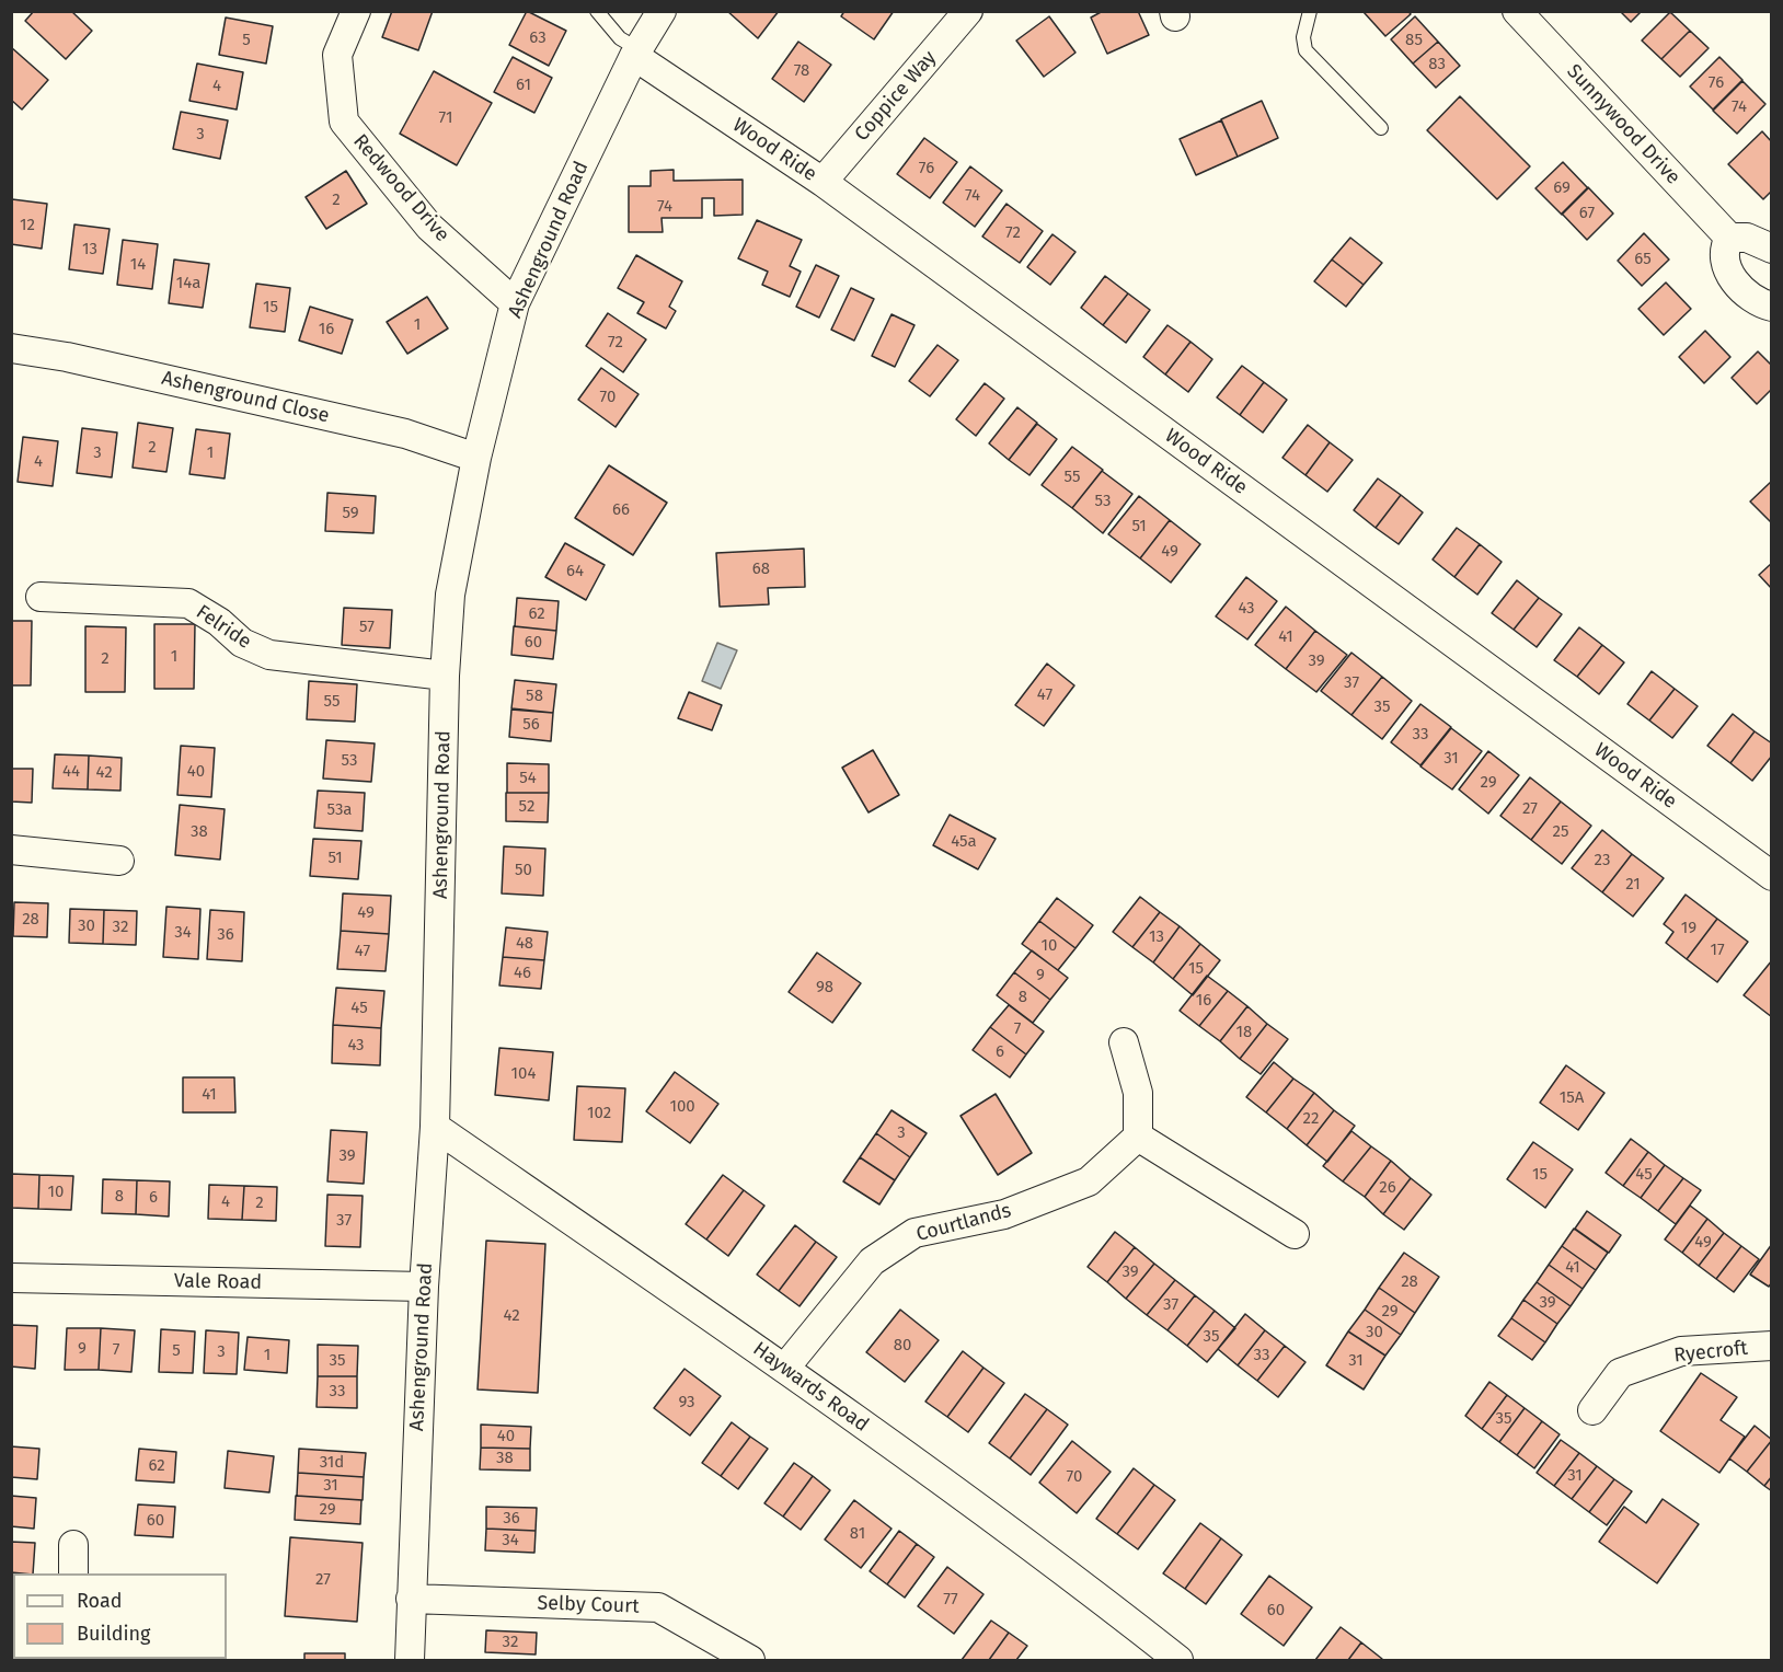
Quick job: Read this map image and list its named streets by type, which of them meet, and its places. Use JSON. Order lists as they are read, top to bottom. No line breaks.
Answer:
{"streets":{"street":["Coppice Way","Sunnywood Drive","Wood Ride","Redwood Drive","Ashenground Road","Ashenground Close","Felride","Courtlands","Vale Road","Ryecroft","Haywards Road","Selby Court"]},"crossings":[["Coppice Way","Wood Ride"],["Wood Ride","Ashenground Road"],["Redwood Drive","Ashenground Road"],["Ashenground Road","Ashenground Close"],["Ashenground Road","Felride"],["Ashenground Road","Vale Road"],["Ashenground Road","Haywards Road"],["Ashenground Road","Selby Court"],["Courtlands","Haywards Road"]],"house_numbers":["63","5","85","83","78","76","61","4","74","71","3","76","69","74","2","74","67","12","72","13","65","14","14a","15","1","16","72","70","2","3","1","4","55","53","66","59","51","49","68","64","43","62","57","41","60","1","2","39","37","47","58","55","35","56","33","31","53","44","40","42","54","29","52","27","53a","38","25","45a","51","23","50","21","49","28","30","32","19","34","36","13","48","10","17","47","15","46","9","98","8","16","45","7","18","43","6","104","41","15A","100","102","22","3","39","15","45","26","10","8","6","4","2","37","49","41","39","28","39","37","29","42","30","35","80","9","7","5","3","1","33","35","31","33","93","35","40","38","31d","62","31","70","31","29","36","60","81","34","27","77","60","32"],"legend":["Road","Building"]}
